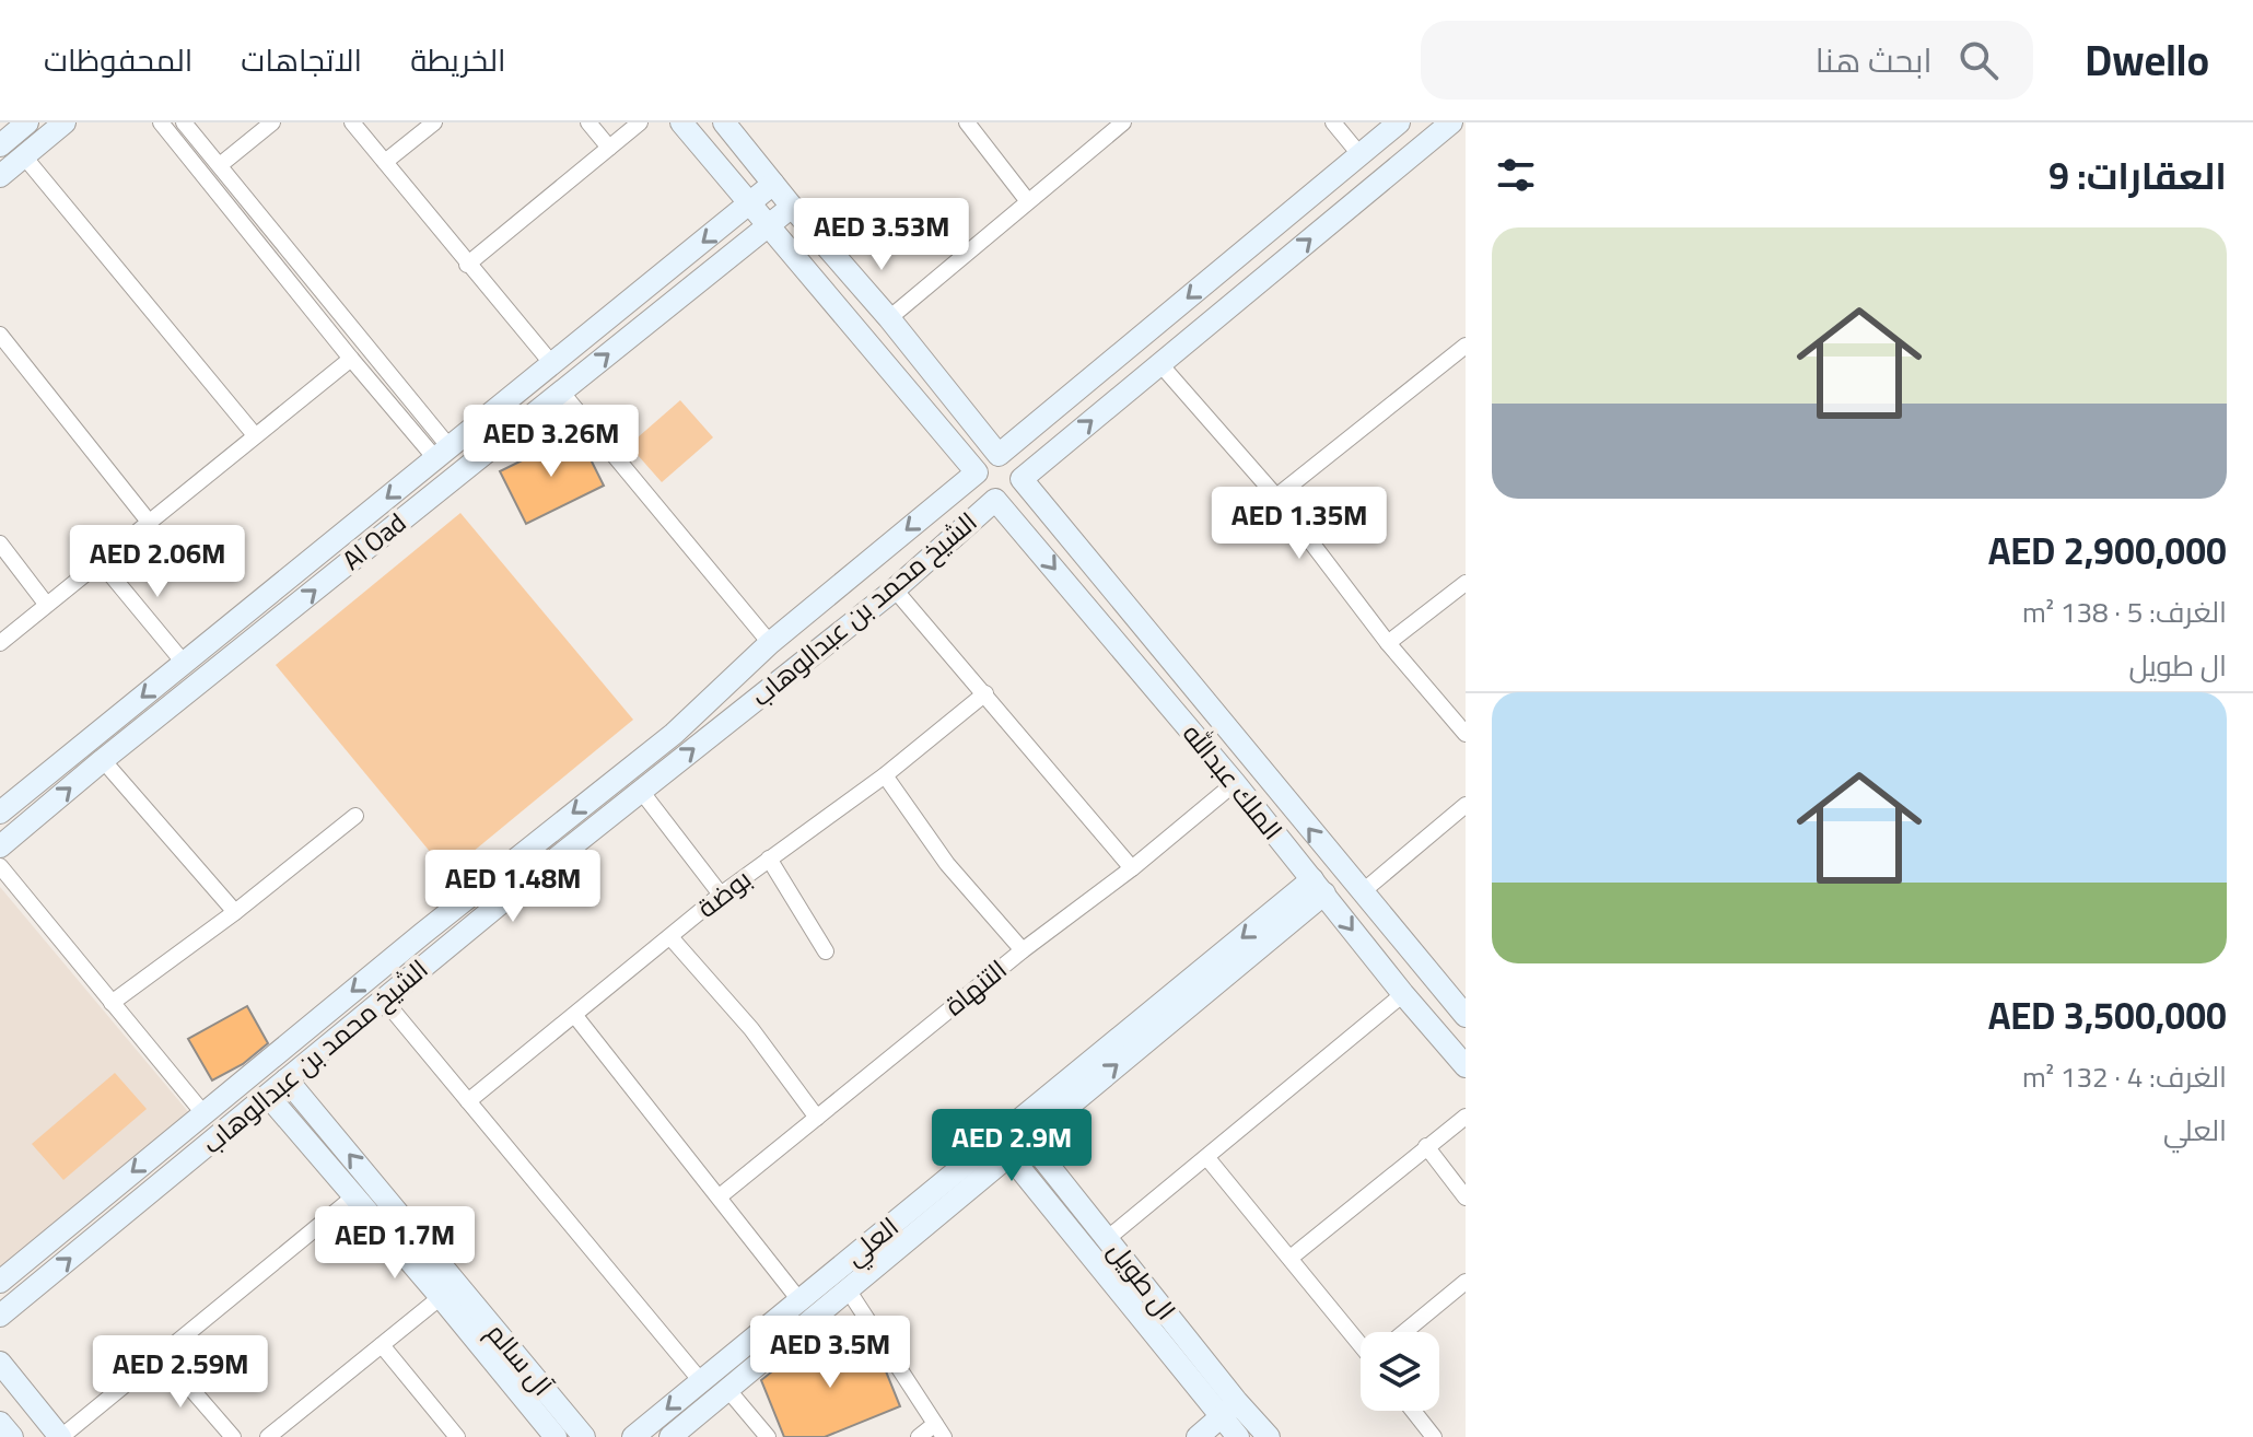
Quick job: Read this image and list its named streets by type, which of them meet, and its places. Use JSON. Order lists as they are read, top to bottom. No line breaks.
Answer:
{"streets":{"street":["Al Oad","الشيخ محمد بن عبدالوهاب","الملك عبدالله","بوضة","التنهاة","العلي","ال طويل","آل سالم"]},"crossings":[["الشيخ محمد بن عبدالوهاب","الملك عبدالله"],["الشيخ محمد بن عبدالوهاب","آل سالم"],["الملك عبدالله","التنهاة"],["الملك عبدالله","العلي"],["العلي","ال طويل"]],"page":{"header":"Dwello","search":"ابحث هنا","nav":["الخريطة","الاتجاهات","المحفوظات"],"heading":"العقارات: 9","price":["AED 3.53M","AED 3.26M","AED 1.35M","AED 2.06M","AED 1.48M","AED 2.9M","AED 1.7M","AED 3.5M","AED 2.59M"],"list":[{"name":"AED 2,900,000","note":"الغرف: 5 · 138 m² · ال طويل"},{"name":"AED 3,500,000","note":"الغرف: 4 · 132 m² · العلي"}]}}
